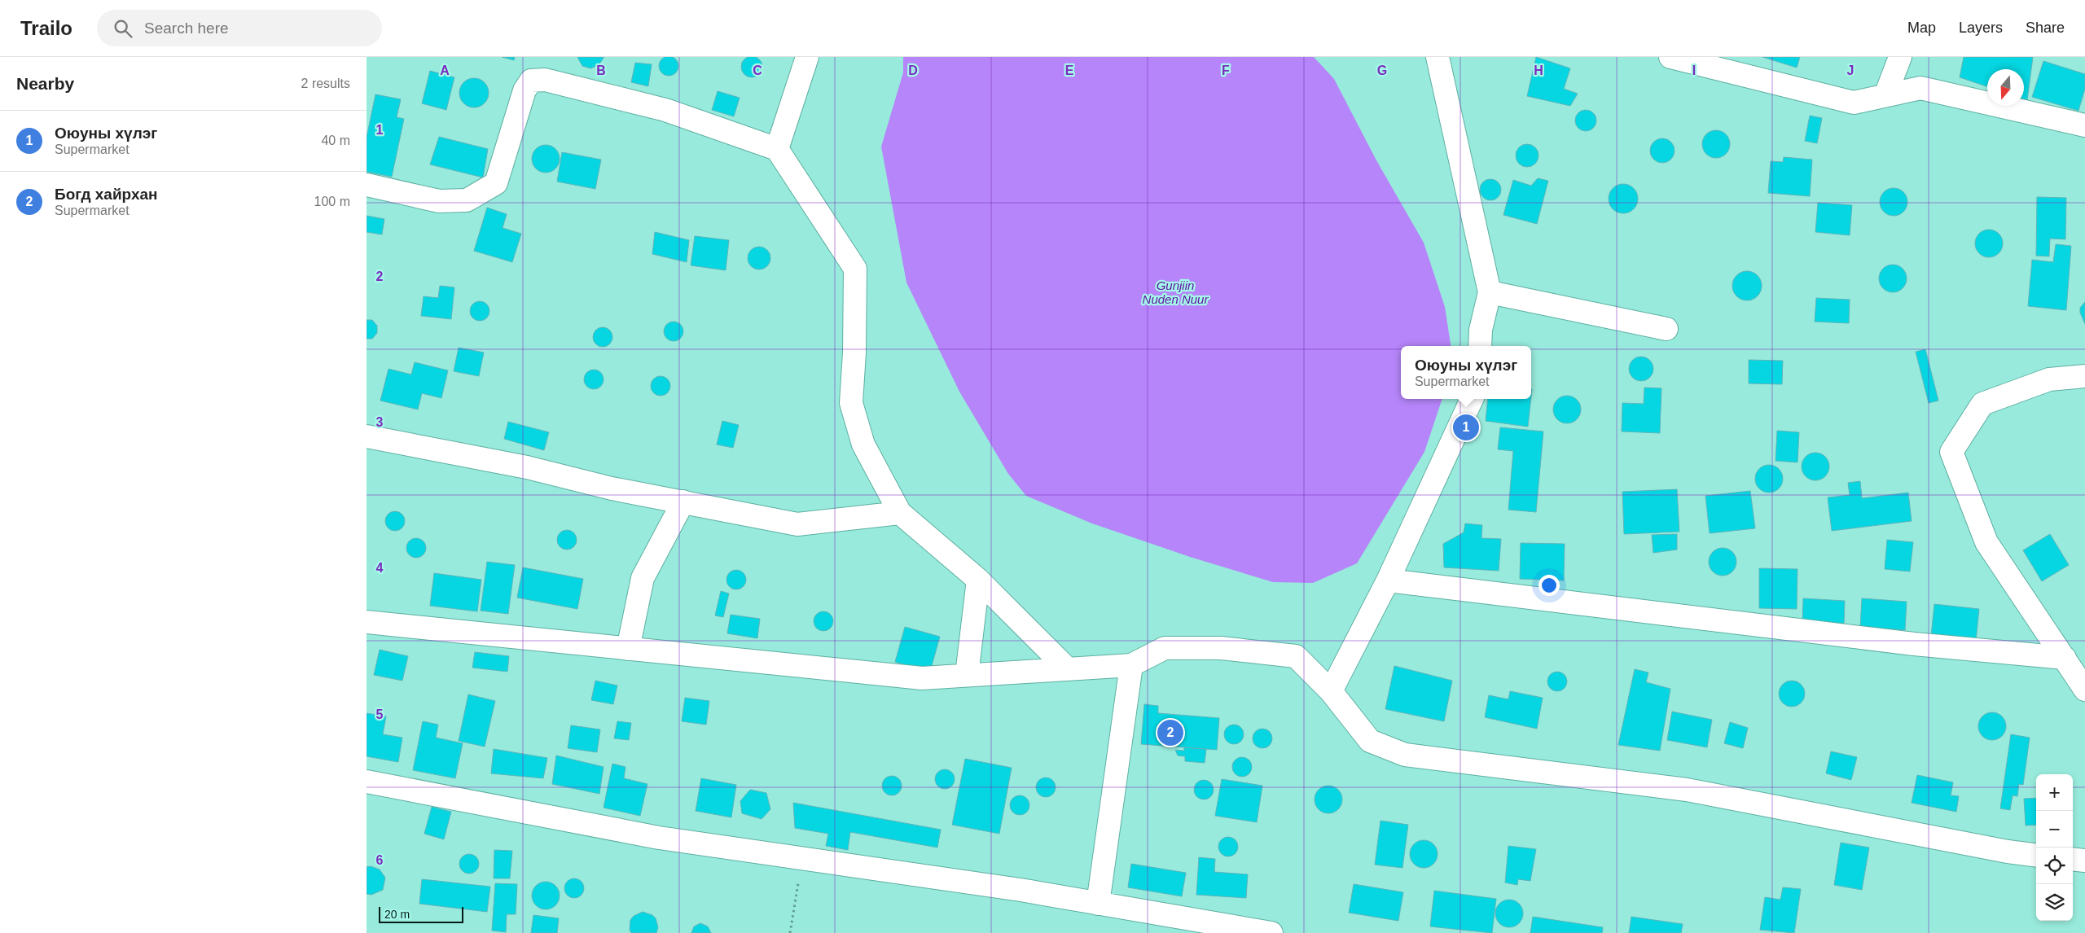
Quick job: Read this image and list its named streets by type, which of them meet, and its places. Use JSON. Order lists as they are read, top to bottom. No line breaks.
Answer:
{"water":["Gunjiin Nuden Nuur"],"scale_bar":"20 m","north":"bottom","page":{"header":"Trailo","search":"Search here","nav":["Map","Layers","Share"],"heading":["Nearby","2 results"],"list":[{"mark":"1","name":"Оюуны хүлэг","note":"Supermarket","value":"40 m"},{"mark":"2","name":"Богд хайрхан","note":"Supermarket","value":"100 m"}],"popup":["Оюуны хүлэг","Supermarket"],"pins":["1","2"],"map_buttons":["+","−"],"scale":"20 m"},"grid":{"columns":["A","B","C","D","E","F","G","H","I","J"],"rows":["1","2","3","4","5","6"]}}
